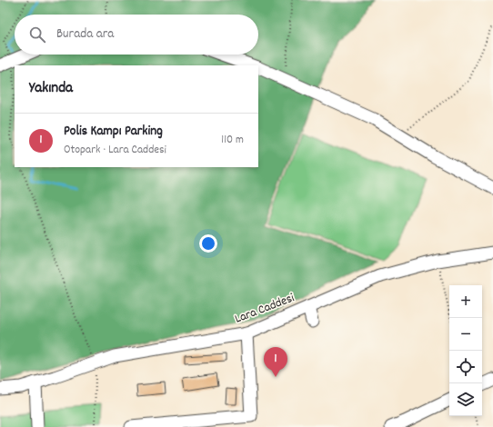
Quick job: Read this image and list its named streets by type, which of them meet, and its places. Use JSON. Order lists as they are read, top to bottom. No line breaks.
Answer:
{"streets":{"street":["Lara Caddesi"]},"page":{"search":"Burada ara","heading":"Yakında","list":[{"mark":"1","name":"Polis Kampı Parking","note":"Otopark · Lara Caddesi","value":"110 m"}],"map_buttons":["+","−"],"pins":"1"}}
